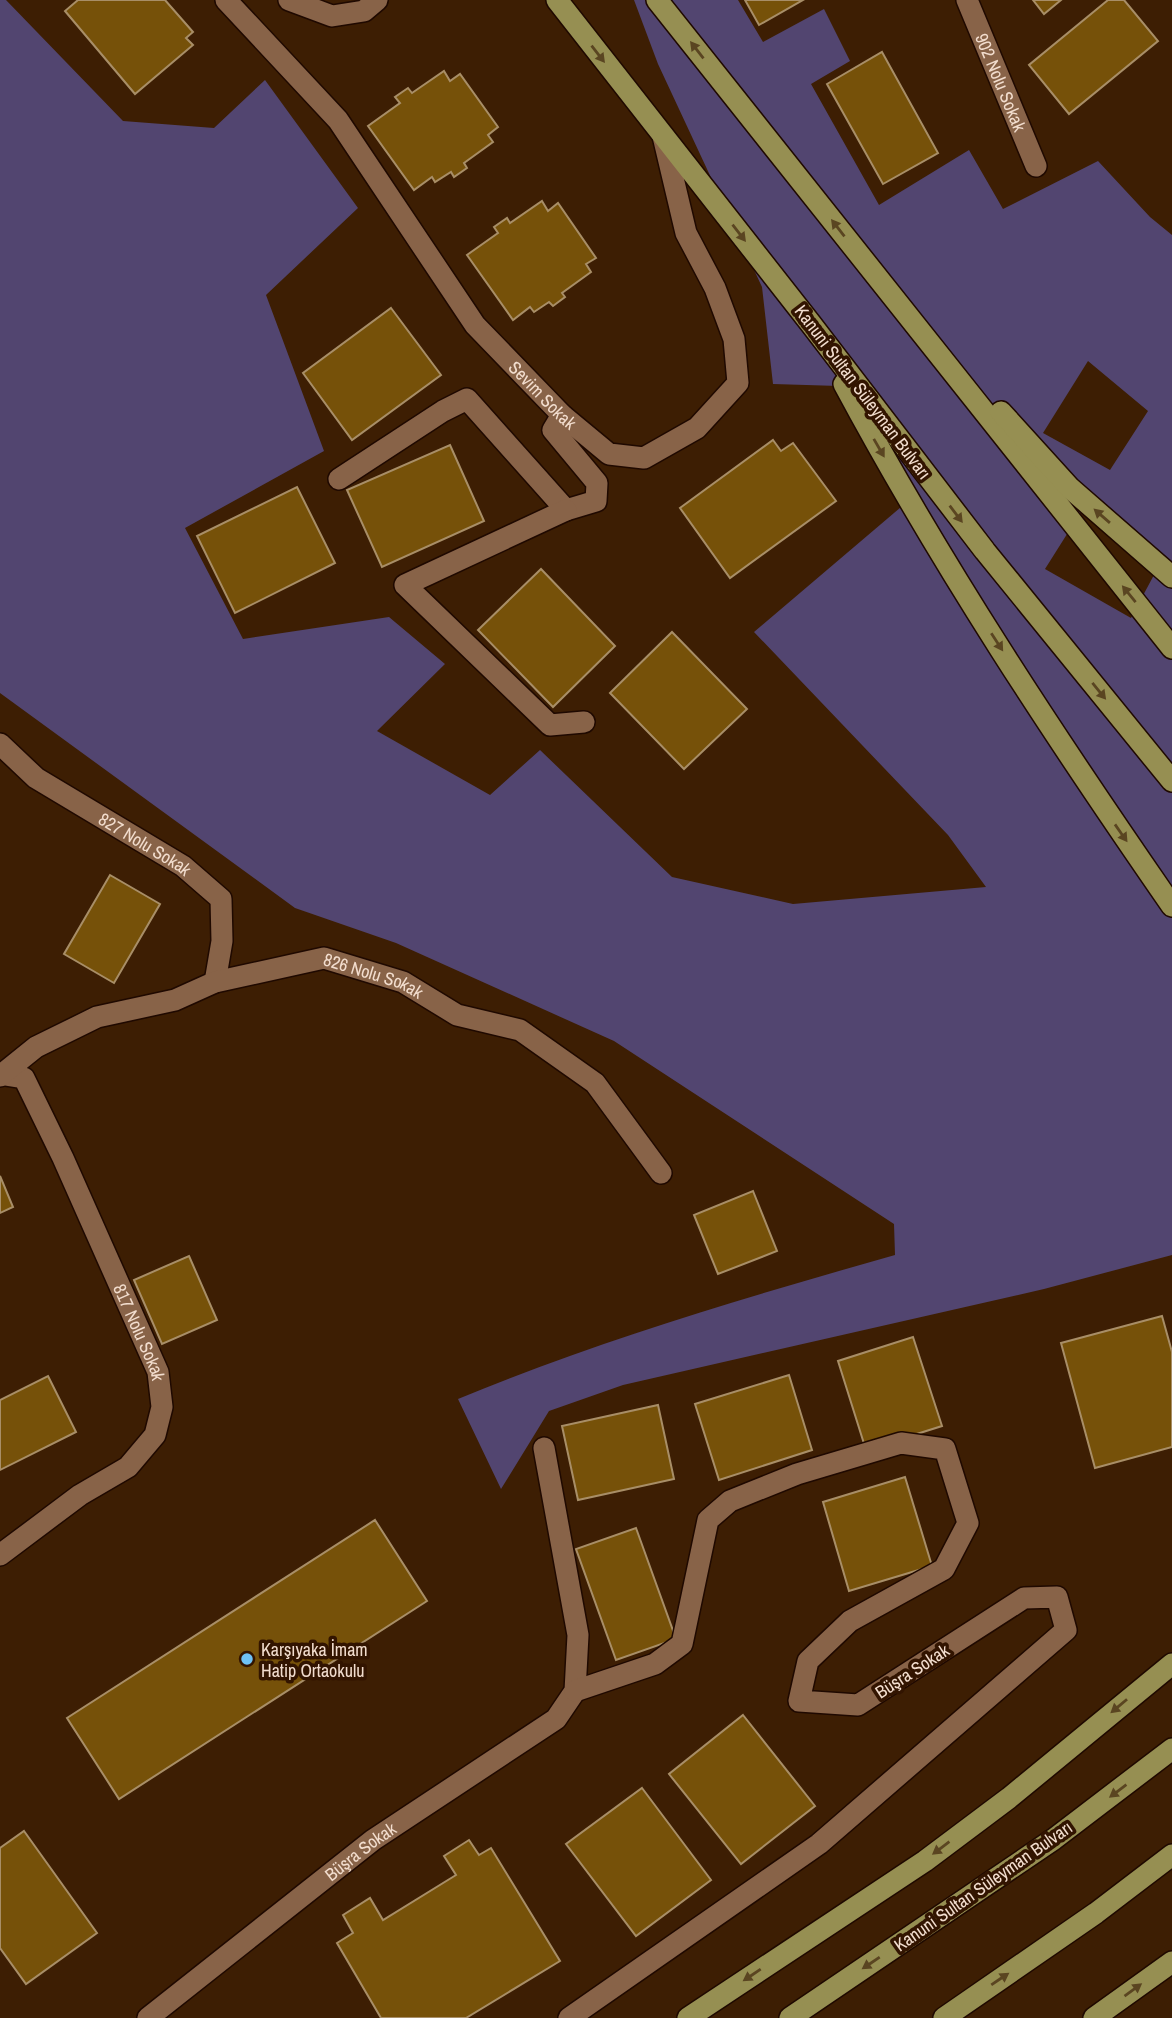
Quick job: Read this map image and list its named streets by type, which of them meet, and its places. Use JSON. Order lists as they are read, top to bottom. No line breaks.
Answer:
{"streets":{"main road":["Kanuni Sultan Süleyman Bulvarı"],"street":["902 Nolu Sokak","Sevim Sokak","827 Nolu Sokak","826 Nolu Sokak","817 Nolu Sokak","Büşra Sokak"]},"crossings":[["Kanuni Sultan Süleyman Bulvarı","Sevim Sokak"],["827 Nolu Sokak","826 Nolu Sokak"],["826 Nolu Sokak","817 Nolu Sokak"]],"places":["Karşıyaka İmam Hatip Ortaokulu"]}
